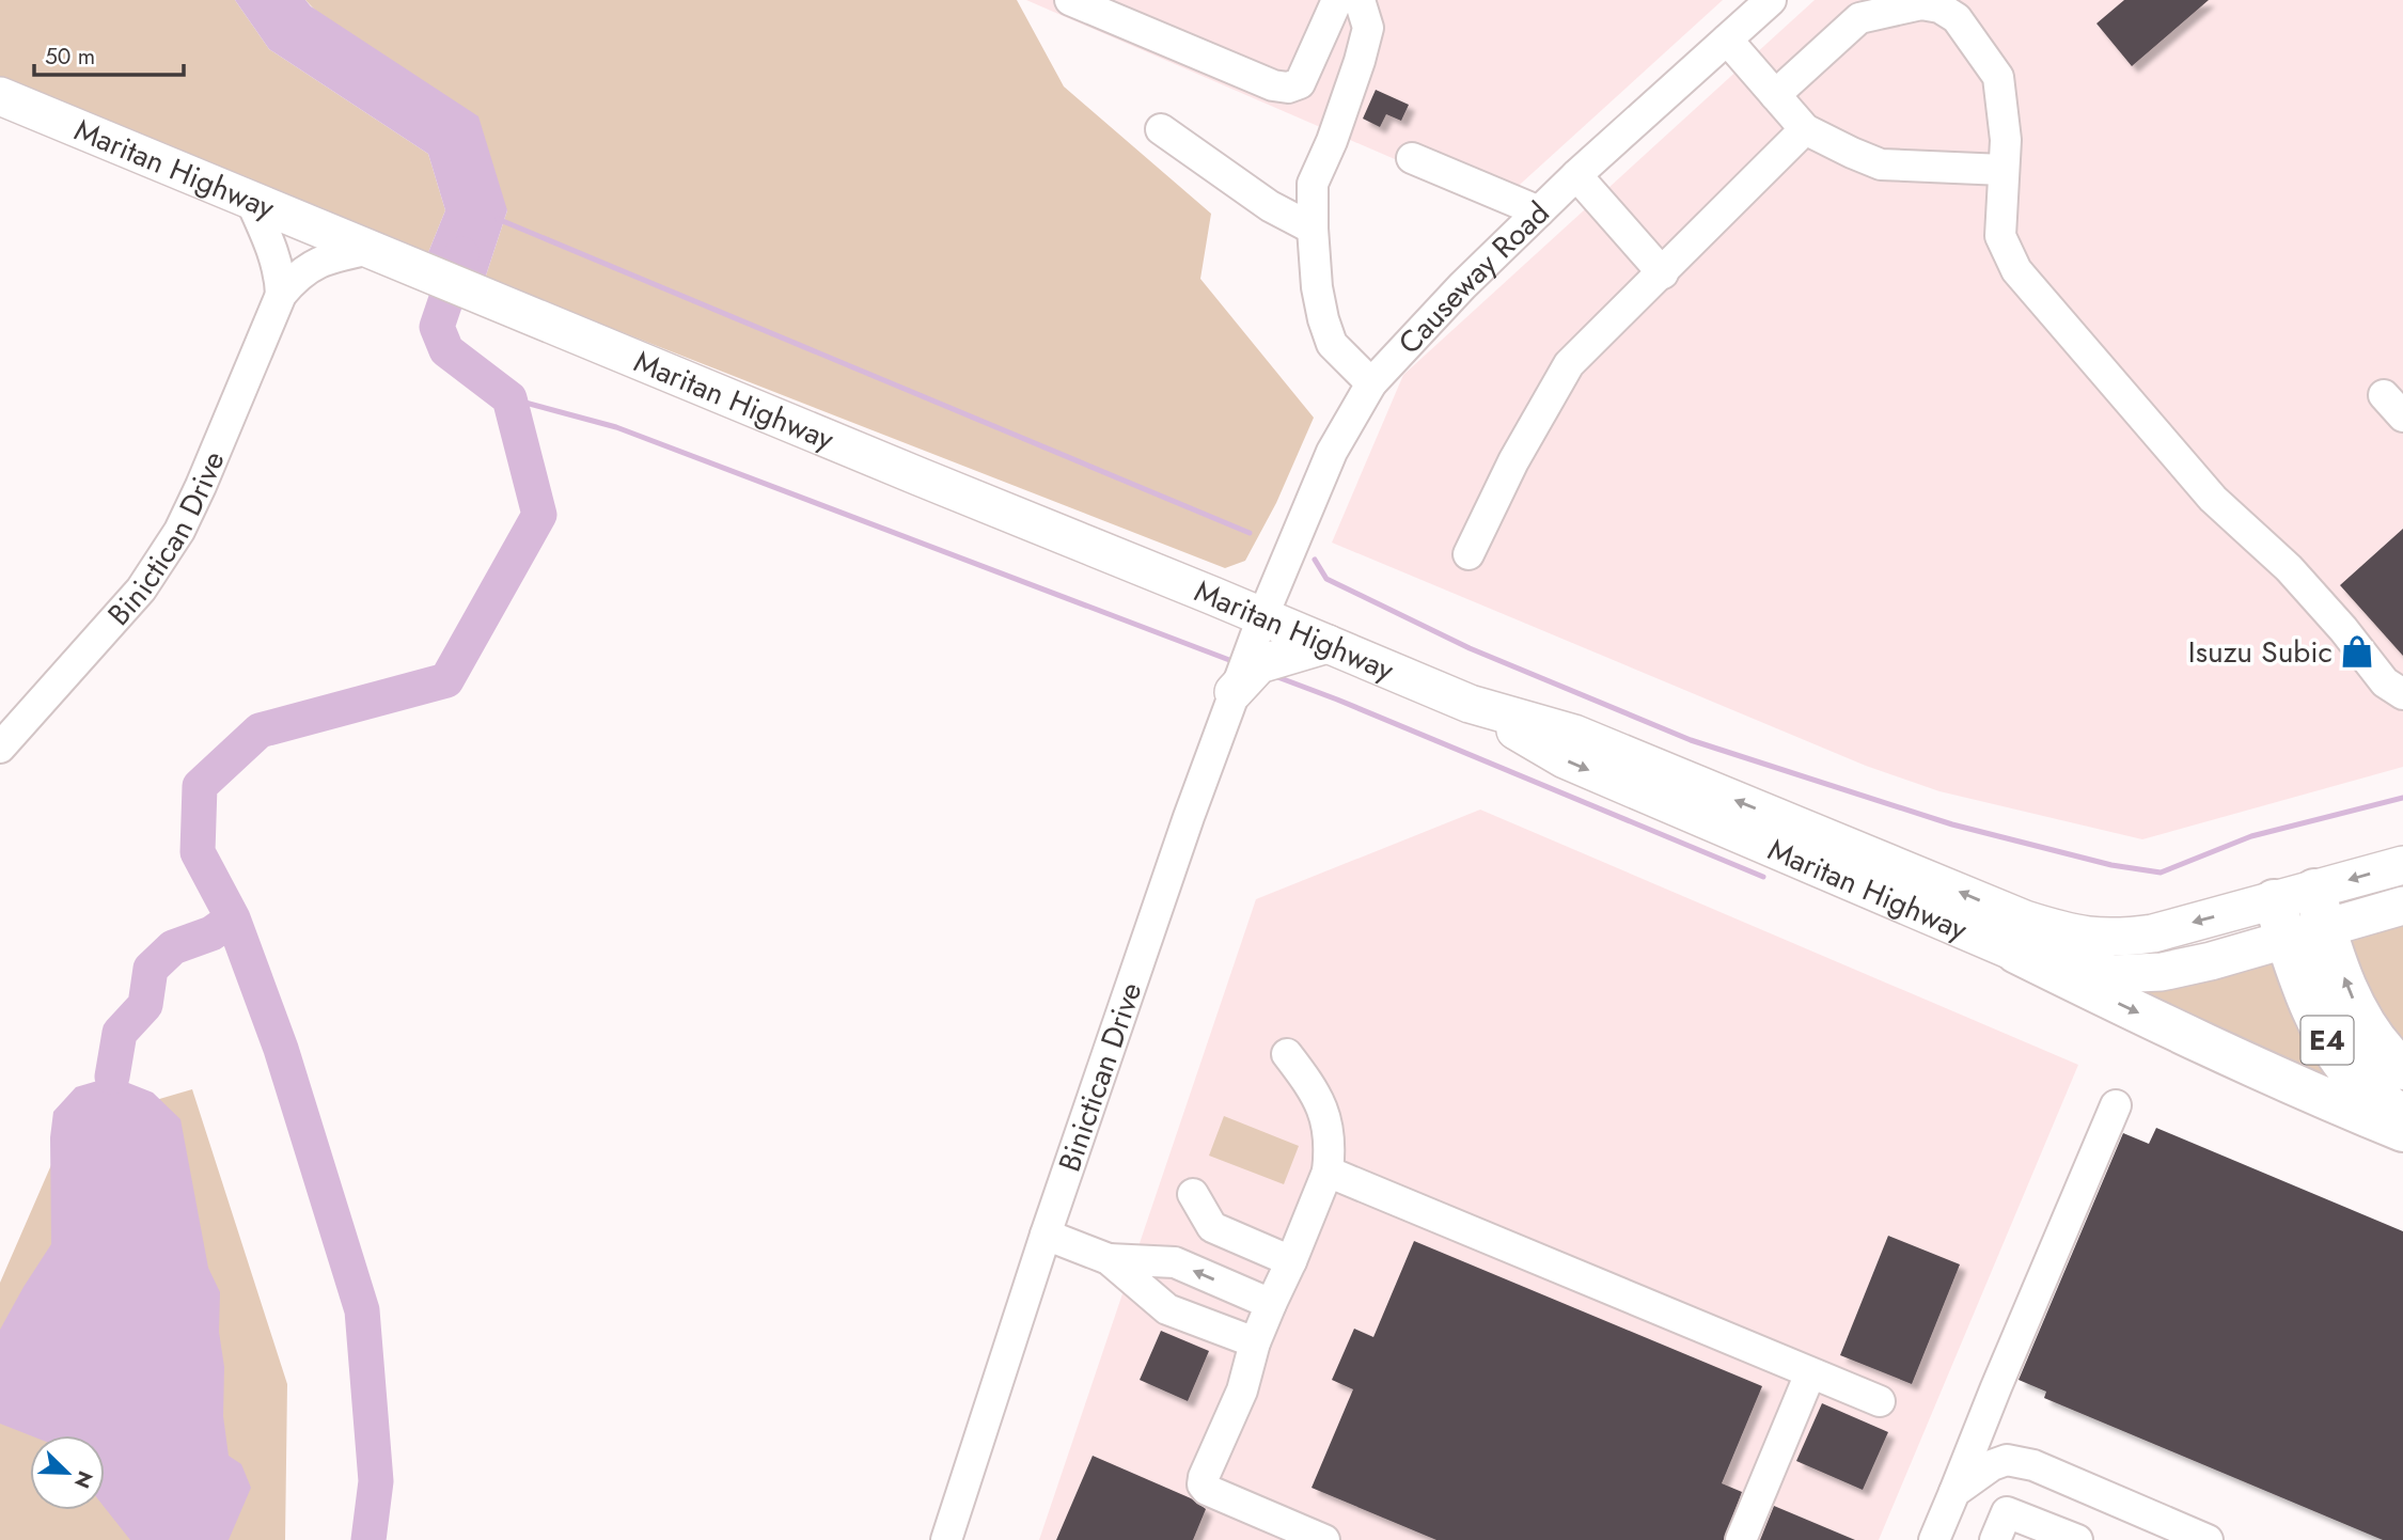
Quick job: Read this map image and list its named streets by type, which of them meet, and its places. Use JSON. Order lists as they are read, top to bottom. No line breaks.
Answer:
{"streets":{"highway":["E4"],"main road":["Maritan Highway"],"street":["Causeway Road","Binictican Drive"]},"crossings":[["Maritan Highway","Causeway Road"],["Maritan Highway","Binictican Drive"],["Maritan Highway","E4"],["Causeway Road","Binictican Drive"]],"places":{"shop":["Isuzu Subic"]},"scale_bar":"50 m","north":"bottom right"}
